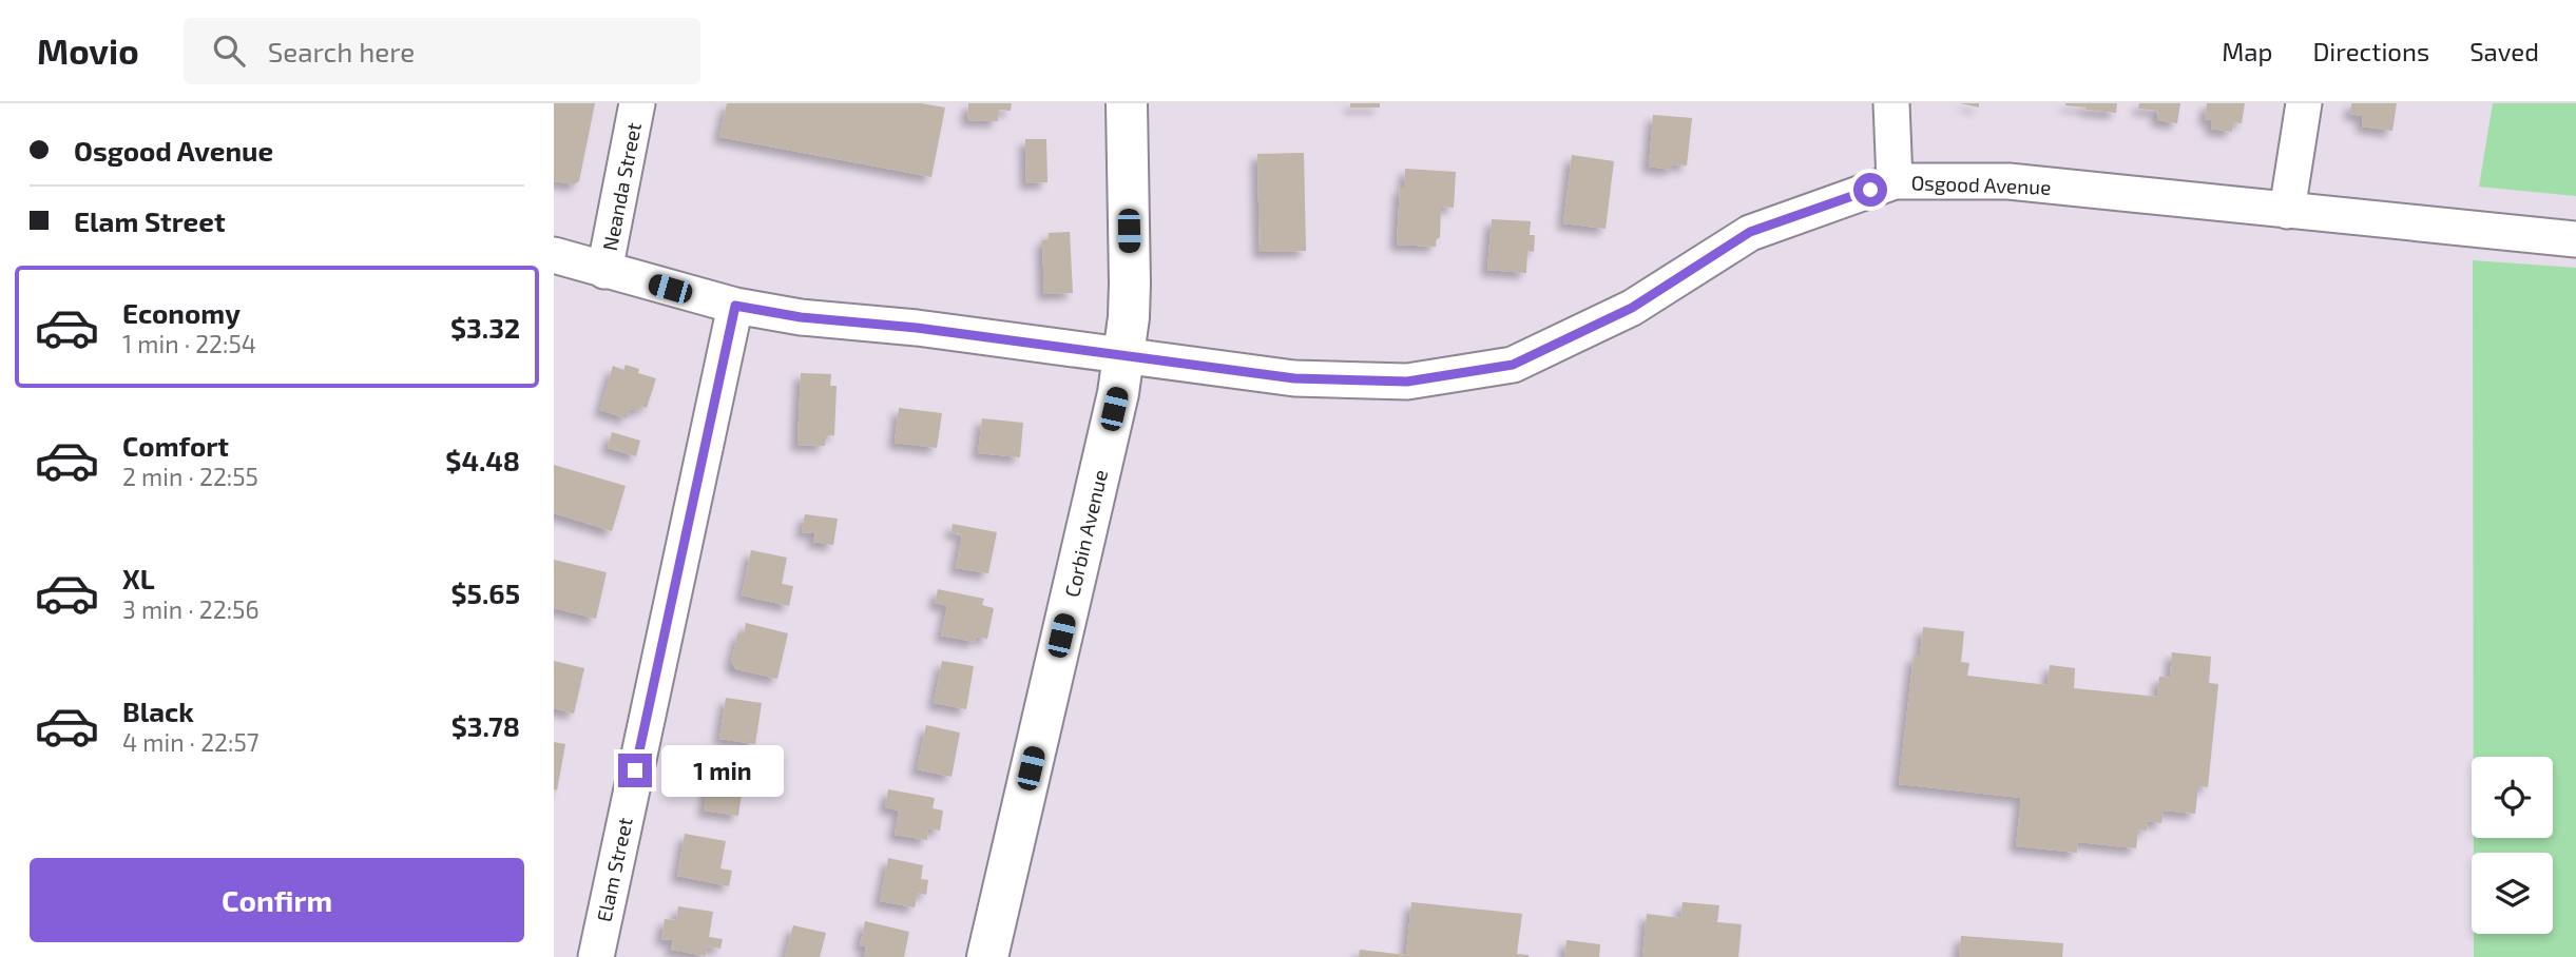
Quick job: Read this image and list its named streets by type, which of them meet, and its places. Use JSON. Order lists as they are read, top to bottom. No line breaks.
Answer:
{"streets":{"main road":["Corbin Avenue"],"street":["Osgood Avenue","Neanda Street","Elam Street"]},"crossings":[["Osgood Avenue","Neanda Street"],["Osgood Avenue","Corbin Avenue"],["Osgood Avenue","Elam Street"]],"page":{"header":"Movio","search":"Search here","nav":["Map","Directions","Saved"],"banner":["Osgood Avenue","Elam Street"],"list":[{"name":"Economy","note":"1 min · 22:54","value":"$3.32"},{"name":"Comfort","note":"2 min · 22:55","value":"$4.48"},{"name":"XL","note":"3 min · 22:56","value":"$5.65"},{"name":"Black","note":"4 min · 22:57","value":"$3.78"}],"bubble":"1 min","buttons":"Confirm"}}
